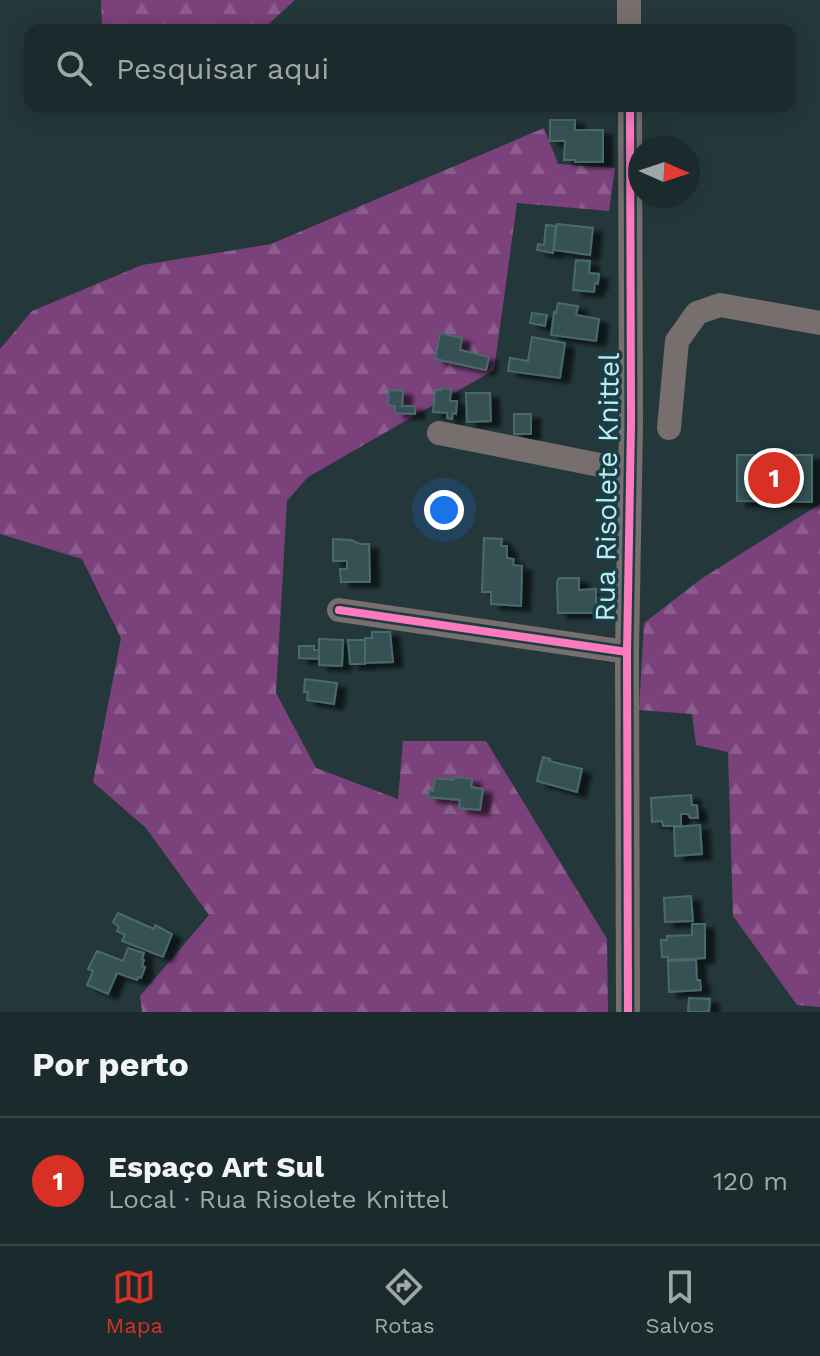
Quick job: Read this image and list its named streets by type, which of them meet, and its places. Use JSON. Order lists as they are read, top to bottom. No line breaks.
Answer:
{"streets":{"street":["Rua Risolete Knittel"]},"north":"right","page":{"search":"Pesquisar aqui","pins":"1","heading":"Por perto","list":[{"mark":"1","name":"Espaço Art Sul","note":"Local · Rua Risolete Knittel","value":"120 m"}],"nav":["Mapa","Rotas","Salvos"]}}
